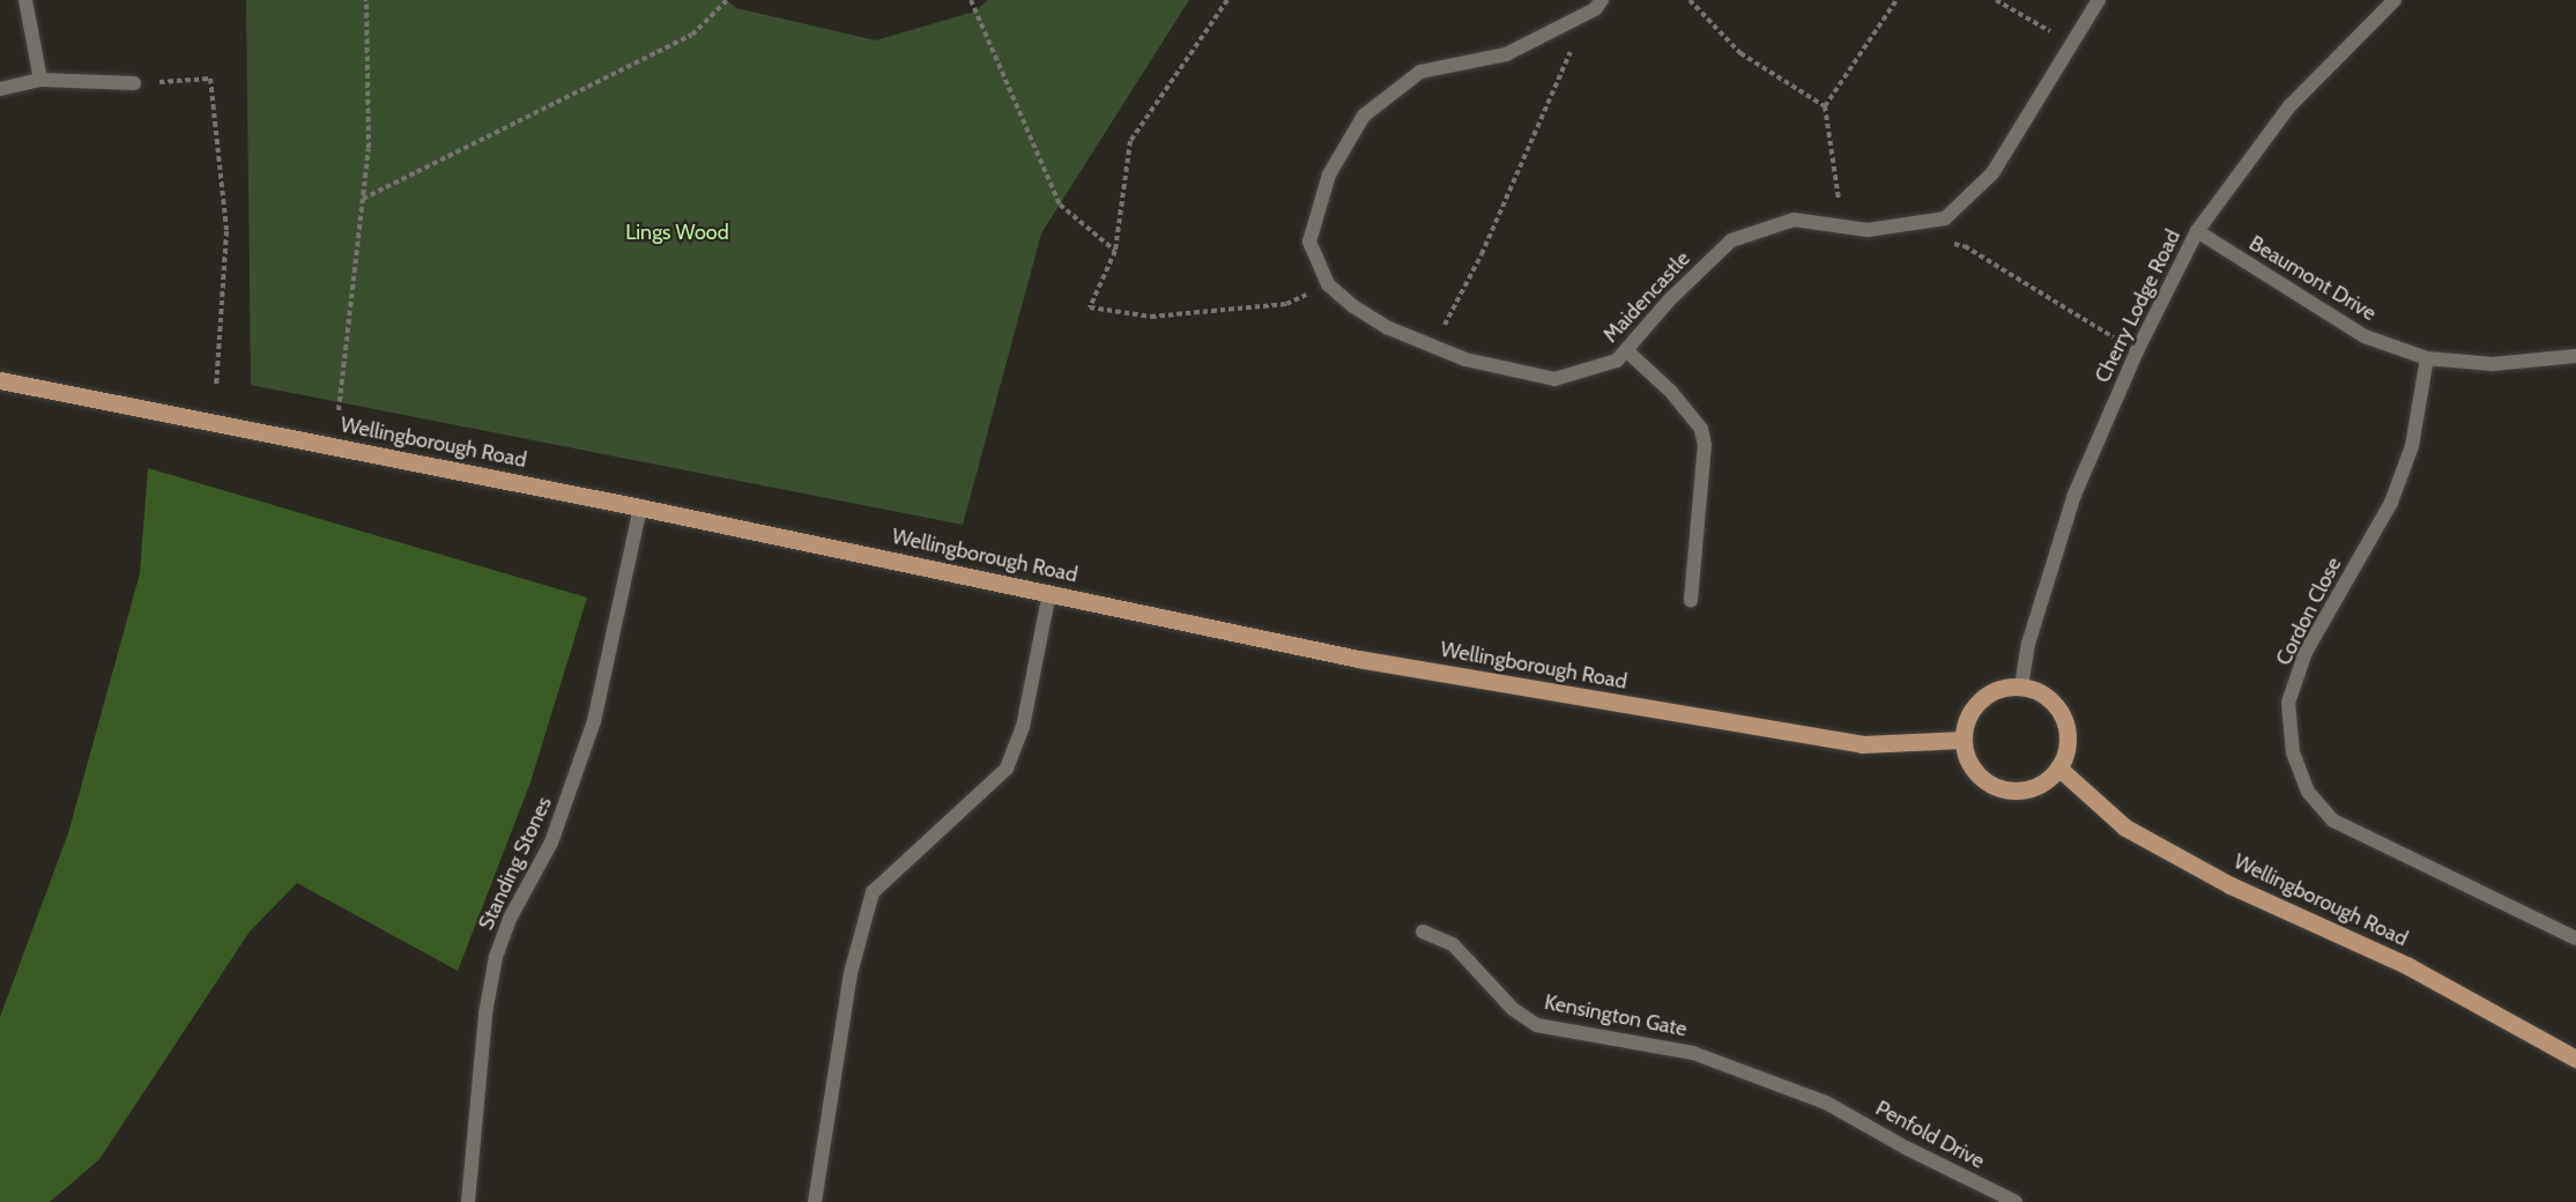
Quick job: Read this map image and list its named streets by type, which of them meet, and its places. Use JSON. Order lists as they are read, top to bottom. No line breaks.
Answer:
{"streets":{"main road":["Wellingborough Road"],"street":["Beaumont Drive","Maidencastle","Cherry Lodge Road","Cordon Close","Standing Stones","Kensington Gate","Penfold Drive"]},"crossings":[["Beaumont Drive","Cherry Lodge Road"],["Beaumont Drive","Cordon Close"],["Cherry Lodge Road","Wellingborough Road"],["Wellingborough Road","Standing Stones"],["Kensington Gate","Penfold Drive"]],"parks":["Lings Wood"]}
